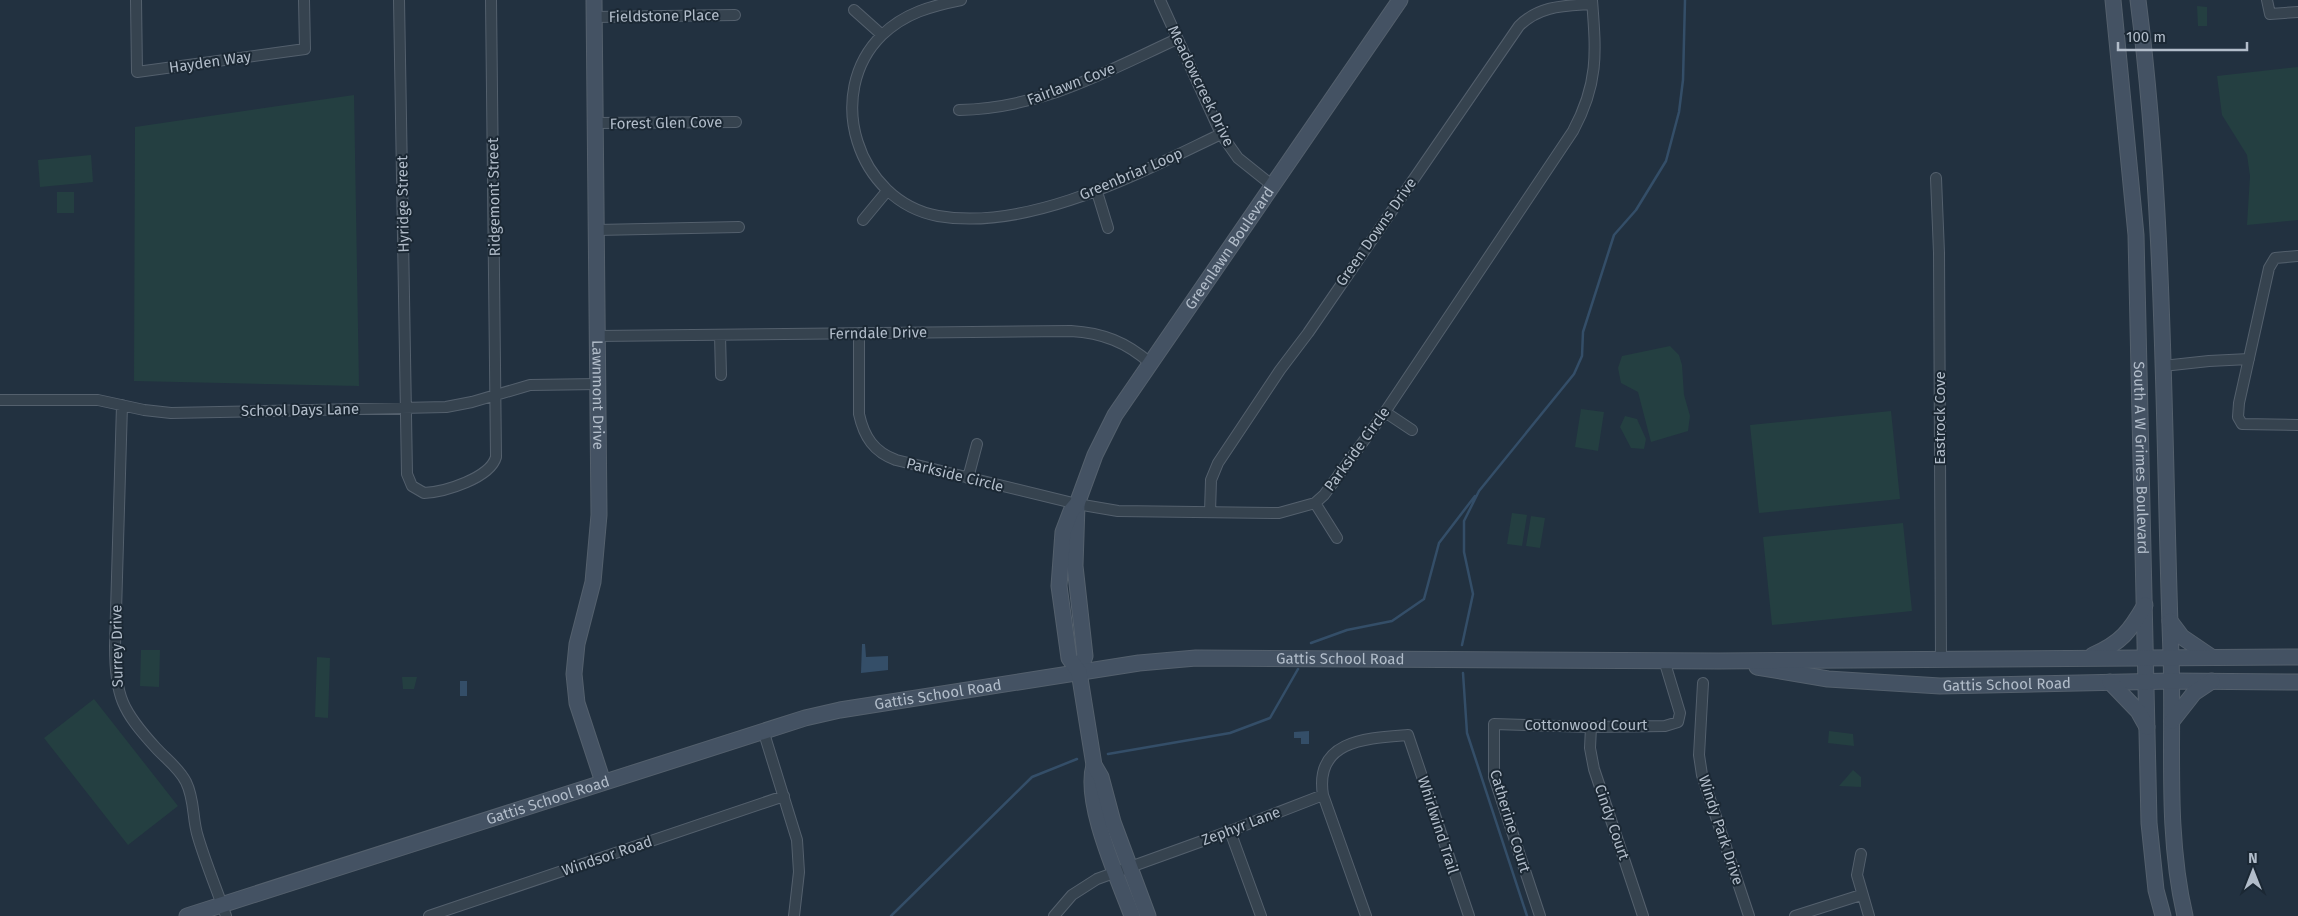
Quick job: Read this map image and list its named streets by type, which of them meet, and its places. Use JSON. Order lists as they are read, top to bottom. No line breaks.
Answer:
{"streets":{"main road":["Greenlawn Boulevard","Lawnmont Drive","South A W Grimes Boulevard","Gattis School Road"],"street":["Fieldstone Place","Hayden Way","Fairlawn Cove","Meadowcreek Drive","Forest Glen Cove","Greenbriar Loop","Ridgemont Street","Hyridge Street","Green Downs Drive","Ferndale Drive","School Days Lane","Eastrock Cove","Parkside Circle","Surrey Drive","Cottonwood Court","Catherine Court","Cindy Court","Whirlwind Trail","Zephyr Lane","Windy Park Drive","Windsor Road"]},"crossings":[["Fieldstone Place","Lawnmont Drive"],["Fairlawn Cove","Meadowcreek Drive"],["Meadowcreek Drive","Greenbriar Loop"],["Meadowcreek Drive","Greenlawn Boulevard"],["Forest Glen Cove","Lawnmont Drive"],["Ridgemont Street","Hyridge Street"],["Ridgemont Street","School Days Lane"],["Hyridge Street","School Days Lane"],["Green Downs Drive","Parkside Circle"],["Greenlawn Boulevard","Ferndale Drive"],["Greenlawn Boulevard","Parkside Circle"],["Greenlawn Boulevard","Gattis School Road"],["Greenlawn Boulevard","Zephyr Lane"],["Ferndale Drive","Lawnmont Drive"],["Ferndale Drive","Parkside Circle"],["Lawnmont Drive","School Days Lane"],["Lawnmont Drive","Gattis School Road"],["School Days Lane","Surrey Drive"],["Eastrock Cove","Gattis School Road"],["South A W Grimes Boulevard","Gattis School Road"],["Surrey Drive","Gattis School Road"],["Gattis School Road","Cottonwood Court"],["Cottonwood Court","Catherine Court"],["Cottonwood Court","Cindy Court"],["Whirlwind Trail","Zephyr Lane"]],"scale_bar":"100 m","north":"top"}
